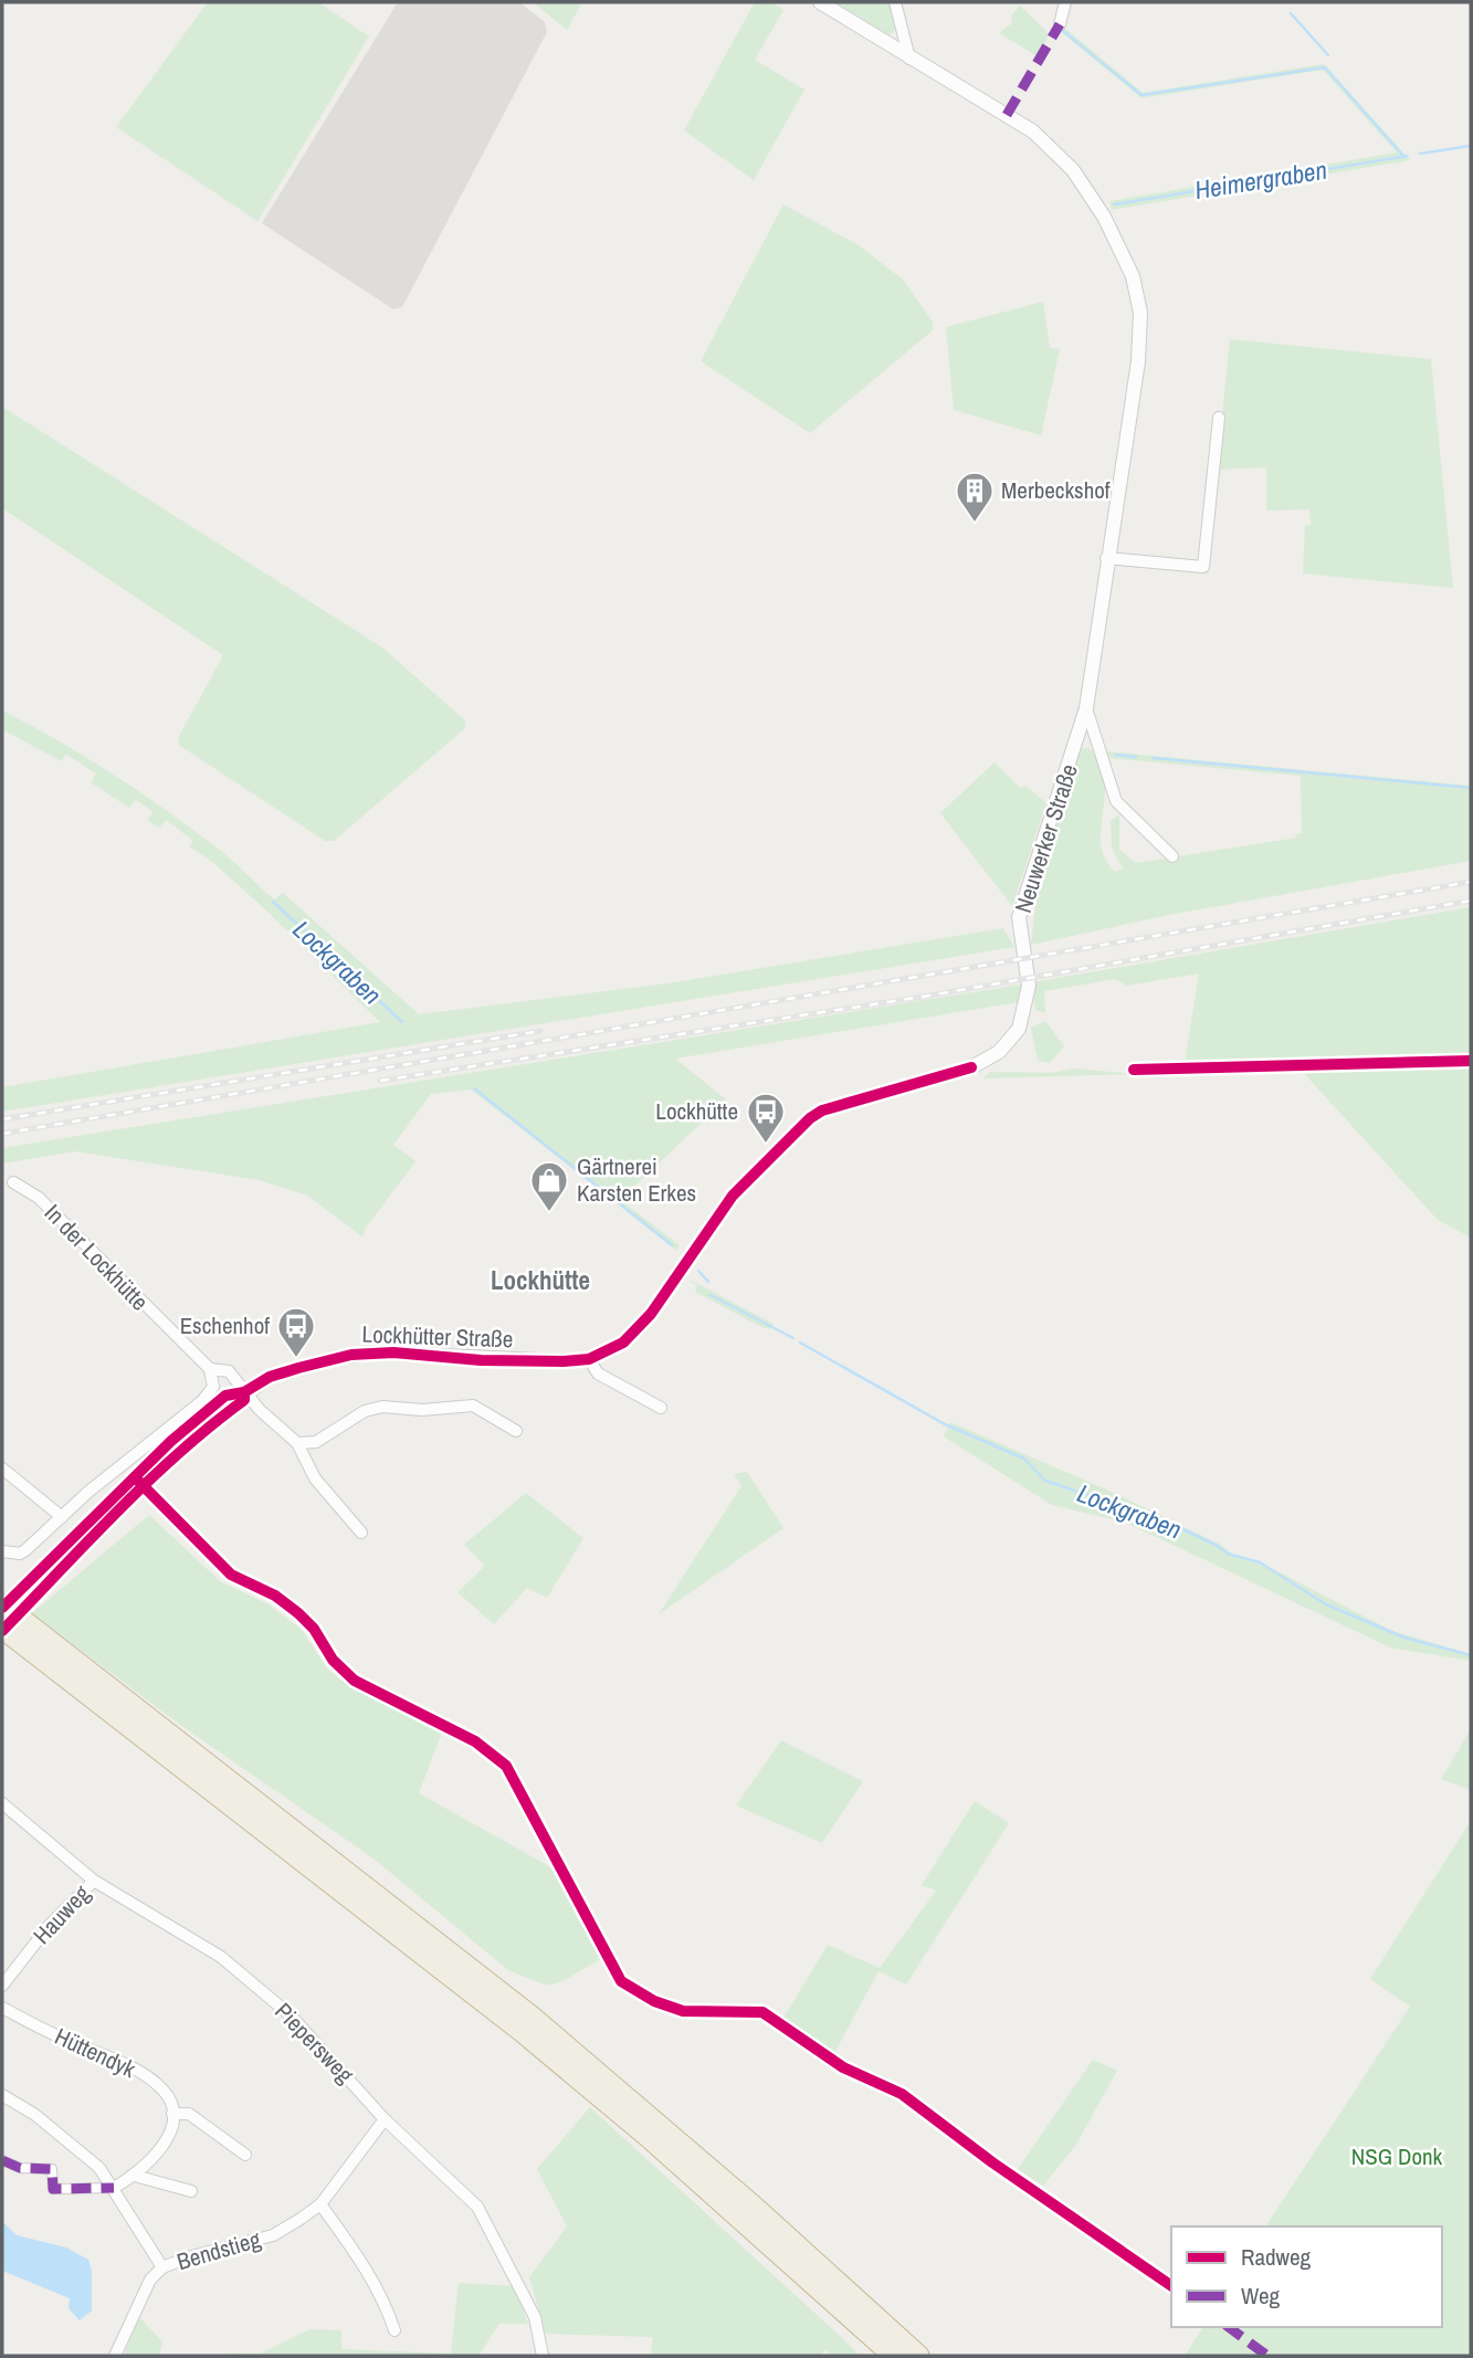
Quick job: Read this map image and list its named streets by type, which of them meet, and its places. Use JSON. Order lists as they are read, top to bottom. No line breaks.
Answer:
{"streets":{"street":["Neuwerker Straße","In der Lockhütte","Lockhütter Straße","Hauweg","Piepersweg","Hüttendyk","Bendstieg"]},"crossings":[["Neuwerker Straße","Lockhütter Straße"],["In der Lockhütte","Lockhütter Straße"],["Hauweg","Piepersweg"],["Piepersweg","Bendstieg"]],"districts":["Lockhütte"],"water":["Heimergraben","Lockgraben"],"parks":["NSG Donk"],"places":{"building":["Merbeckshof"],"bus stop":["Lockhütte","Eschenhof"],"shop":["Gärtnerei Karsten Erkes"]},"legend":["Radweg","Weg"]}
